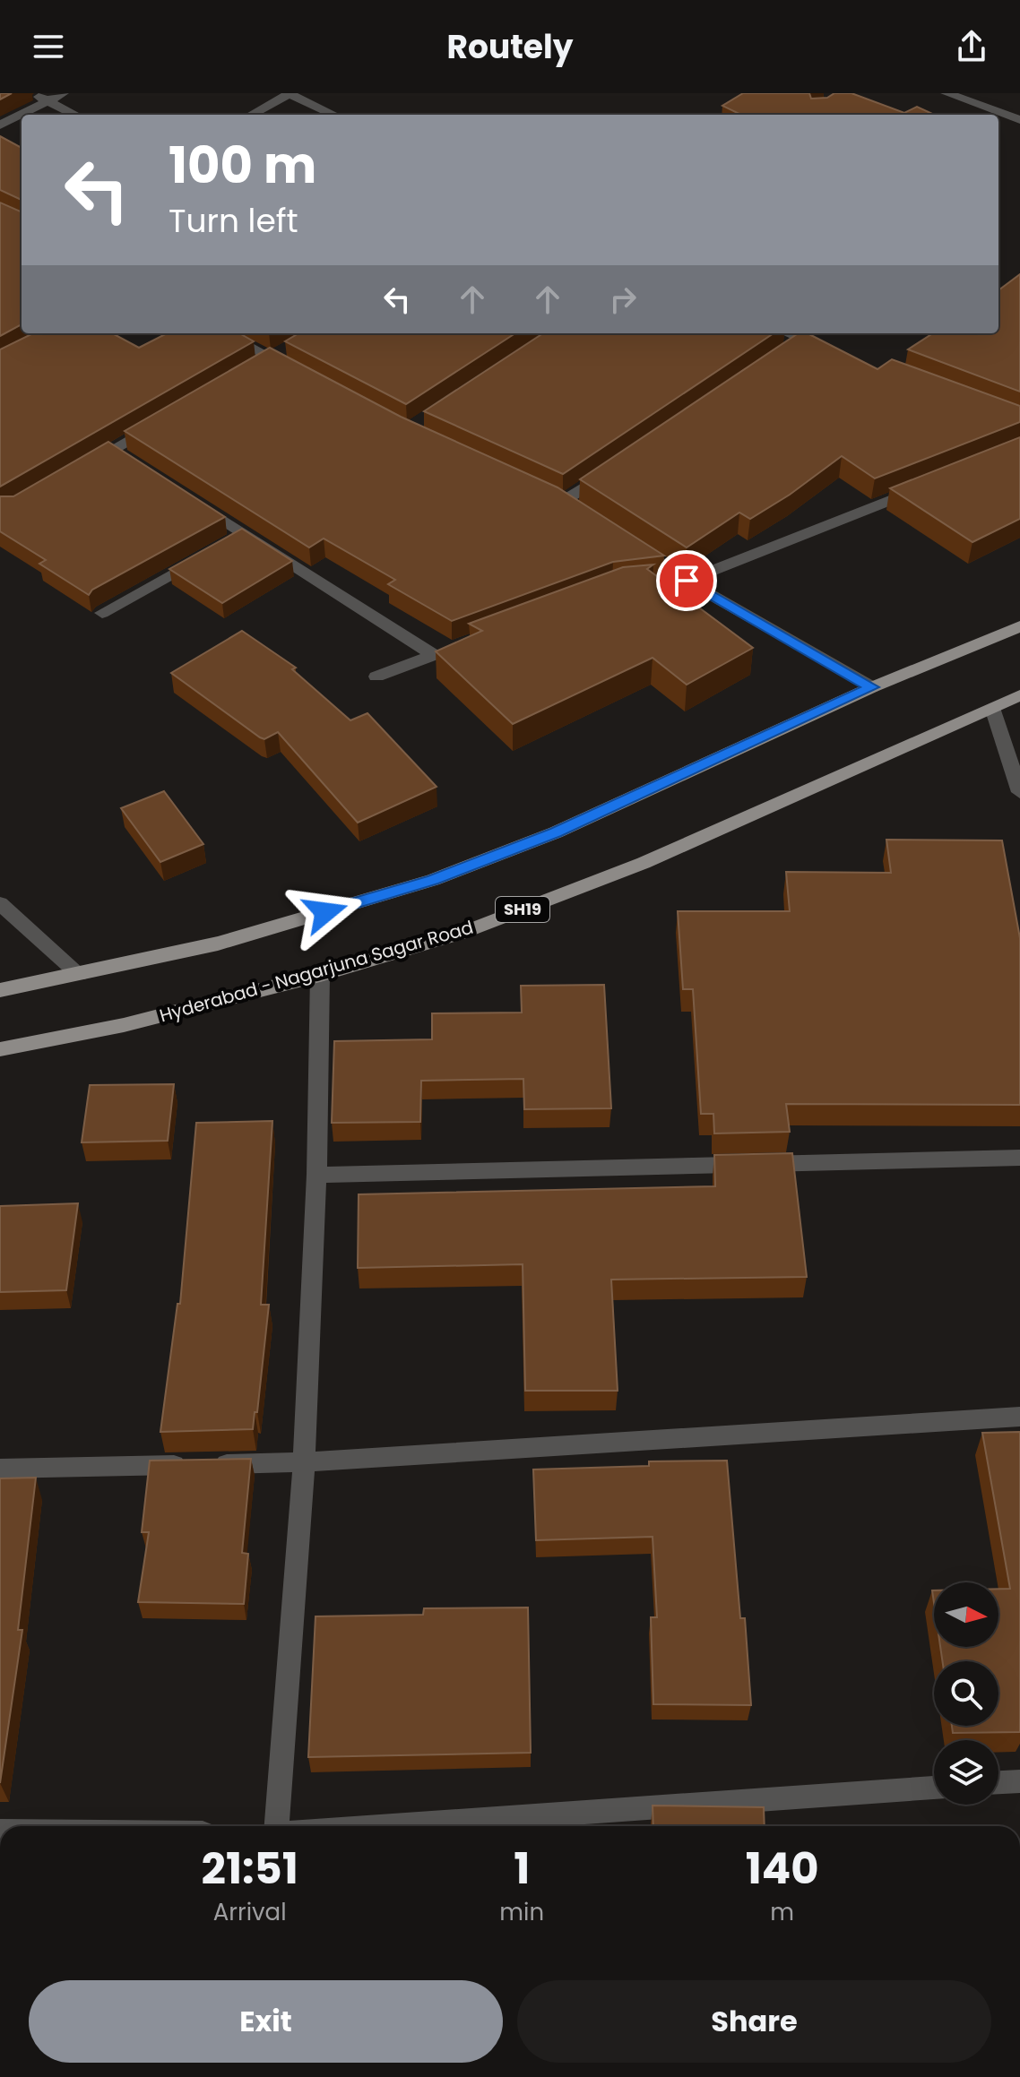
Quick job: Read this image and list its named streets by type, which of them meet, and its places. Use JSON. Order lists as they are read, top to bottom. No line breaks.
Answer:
{"streets":{"main road":["SH19","Hyderabad - Nagarjuna Sagar Road"]},"north":"right","page":{"header":"Routely","turn":["100 m","Turn left"],"eta":["21:51","Arrival","1","min","140","m"],"buttons":["Exit","Share"]}}
